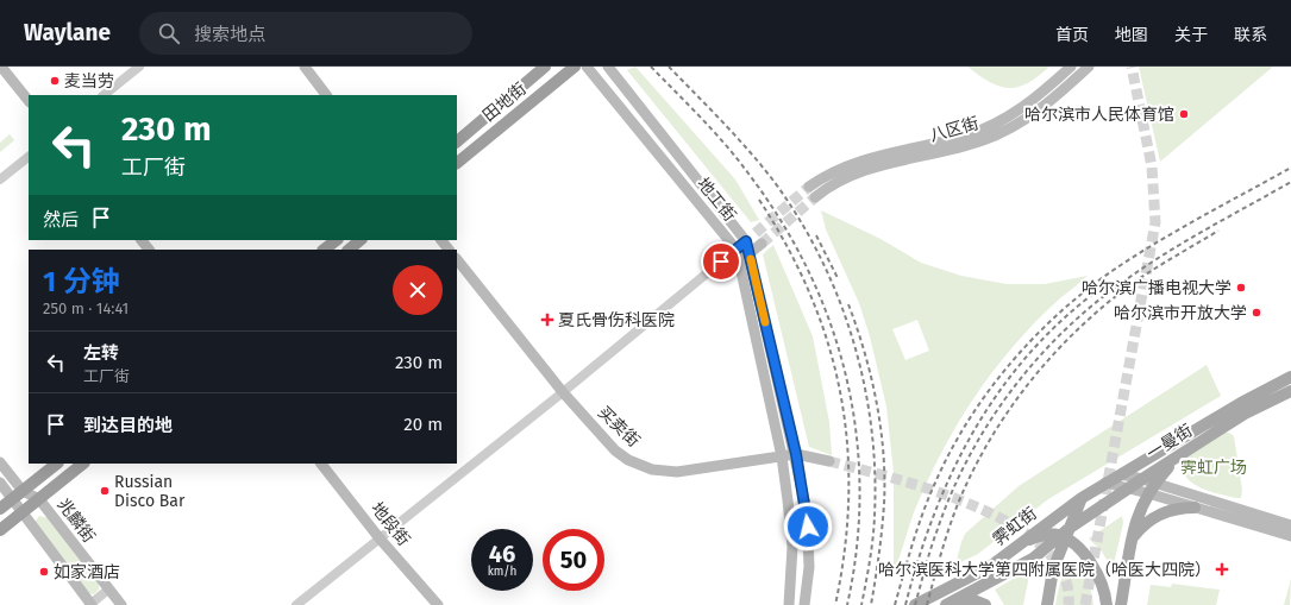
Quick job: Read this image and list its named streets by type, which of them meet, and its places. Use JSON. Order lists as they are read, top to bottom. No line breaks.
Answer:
{"streets":{"highway":["田地街"],"main road":["八区街","地工街","买卖街","一曼街","兆麟街","地段街","霁虹街"]},"crossings":[["地工街","买卖街"],["一曼街","霁虹街"]],"parks":["霁虹广场"],"places":{"other":["麦当劳","哈尔滨市人民体育馆","哈尔滨广播电视大学","哈尔滨市开放大学","Russian Disco Bar","如家酒店"],"health":["夏氏骨伤科医院","哈尔滨医科大学第四附属医院（哈医大四院）"]},"page":{"header":"Waylane","search":"搜索地点","nav":["首页","地图","关于","联系"],"turn":["230 m","工厂街"],"then":"然后","heading":["1 分钟","250 m · 14:41"],"list":[{"name":"左转","note":"工厂街","value":"230 m"},{"name":"到达目的地","value":"20 m"}],"speed":"46 km/h","limit":"50"}}
